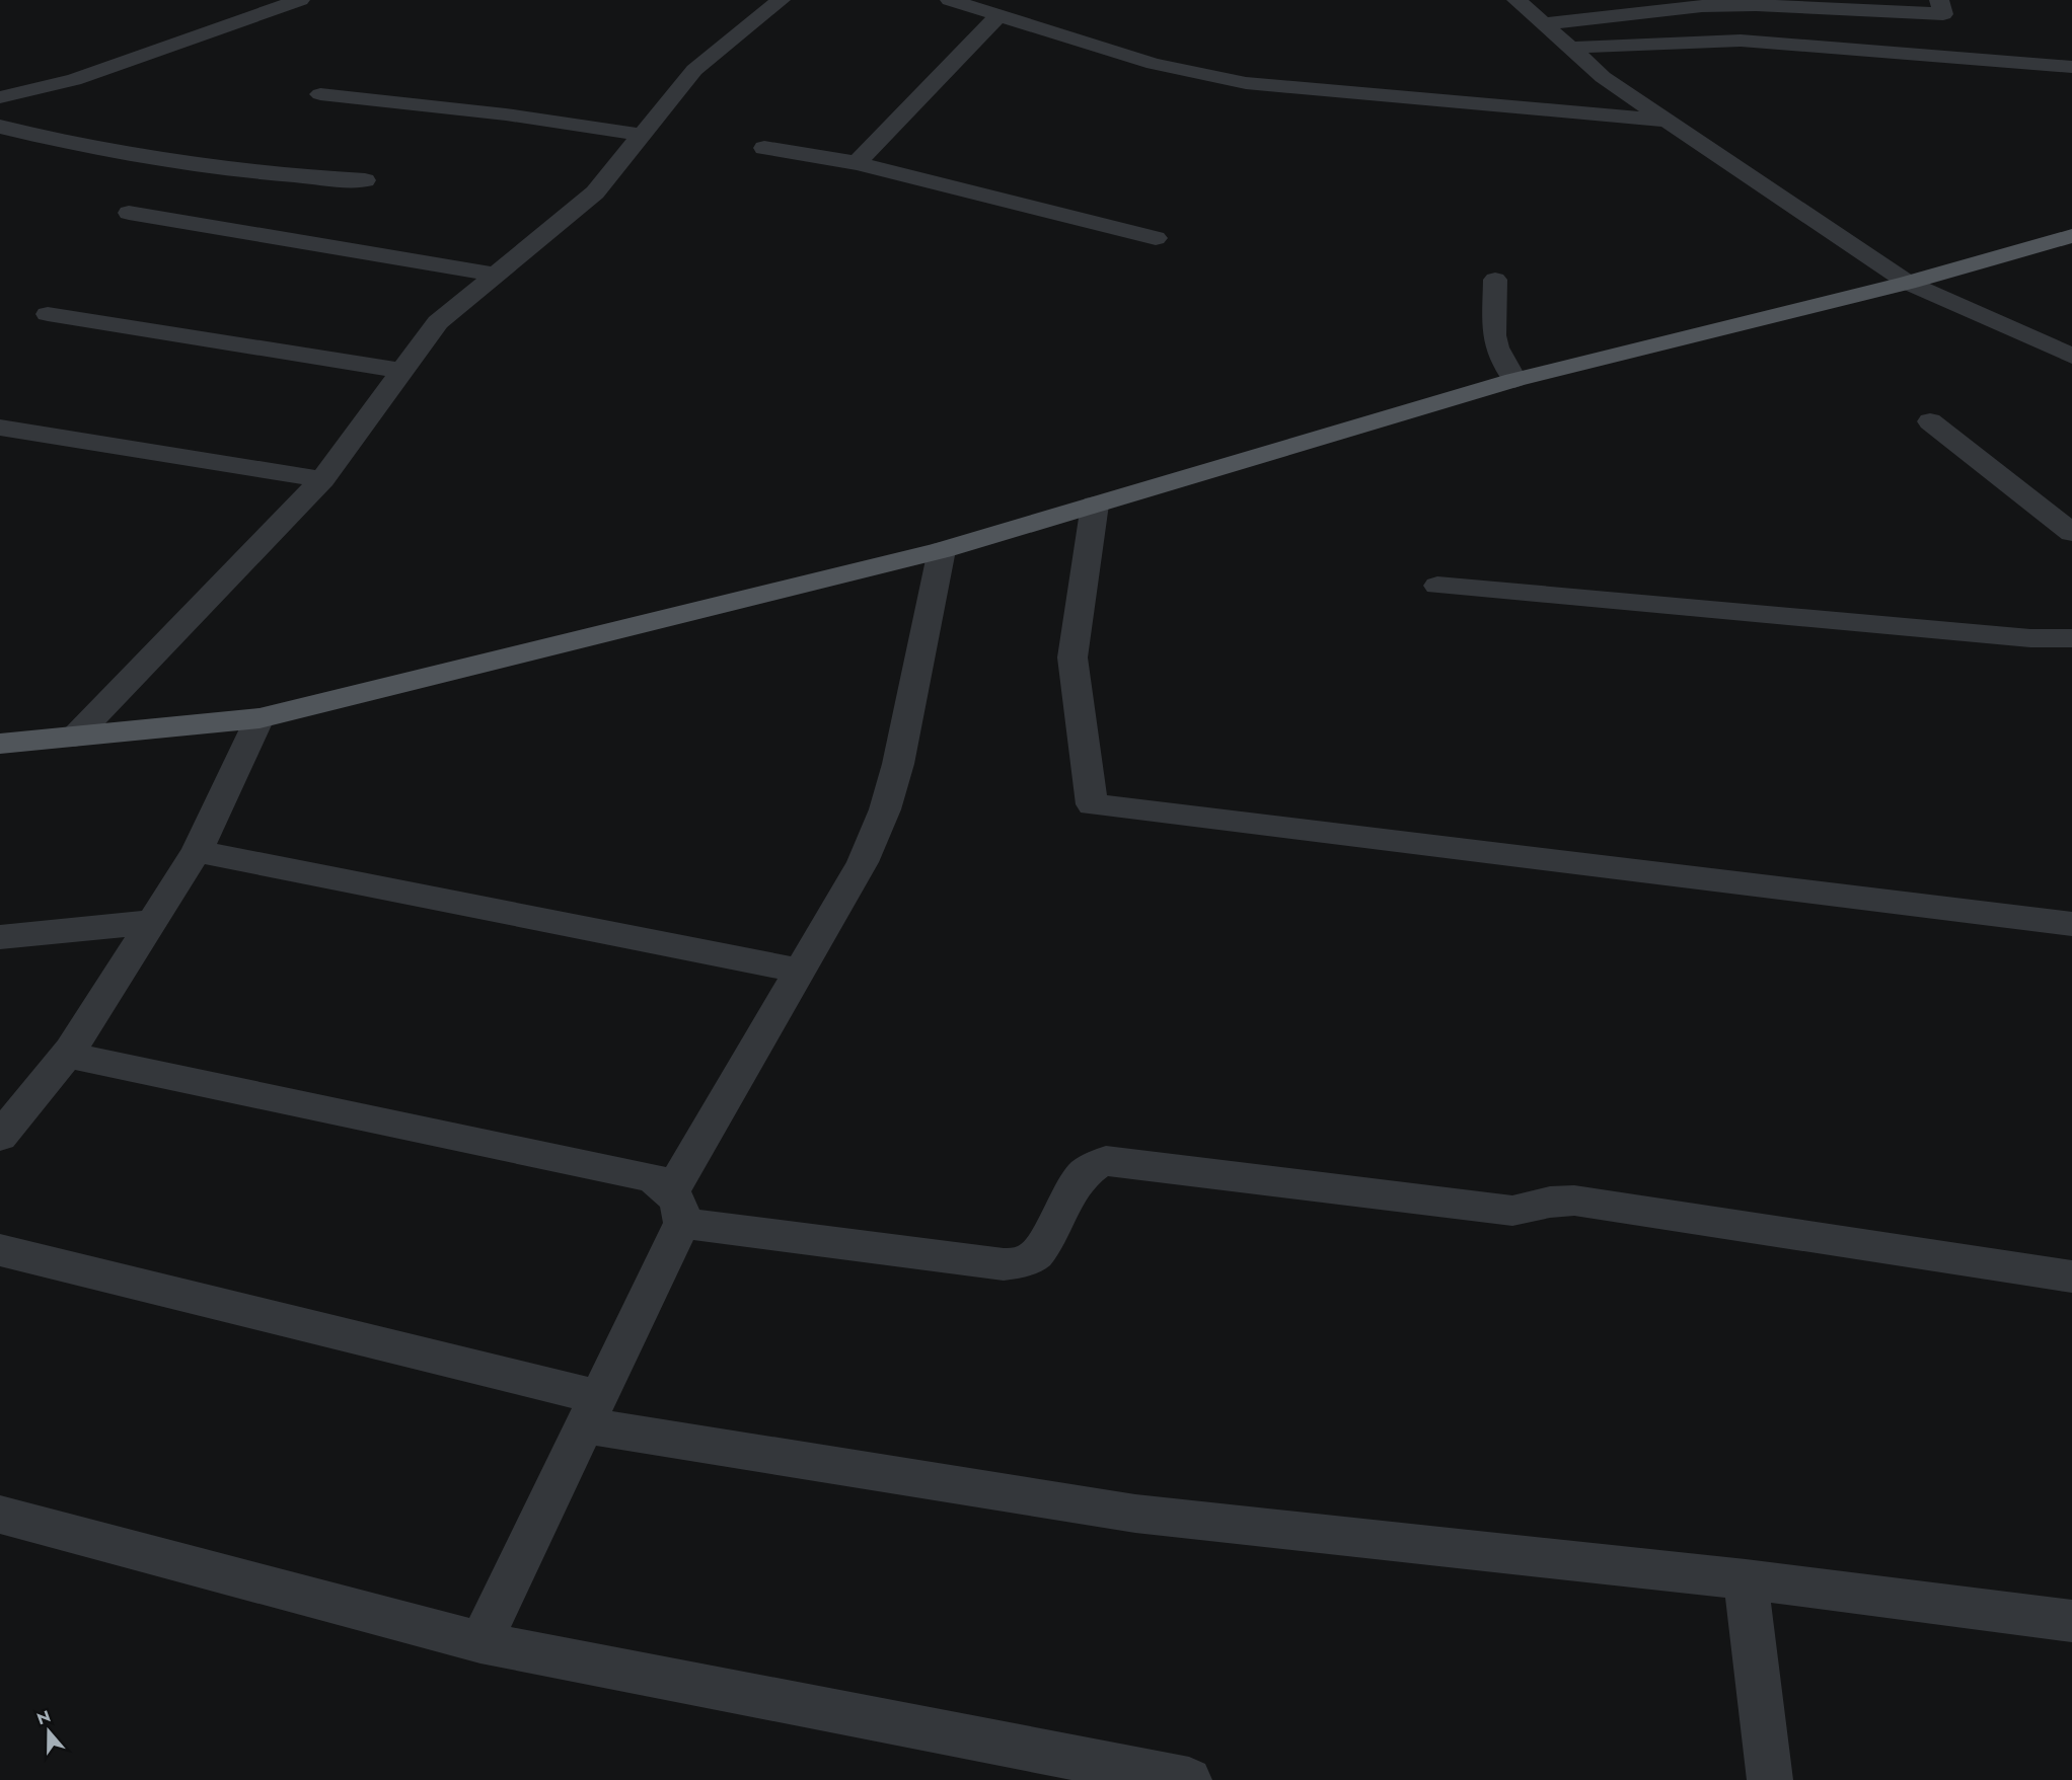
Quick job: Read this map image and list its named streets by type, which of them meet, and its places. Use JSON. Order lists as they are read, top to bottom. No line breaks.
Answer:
{"north":"top"}
